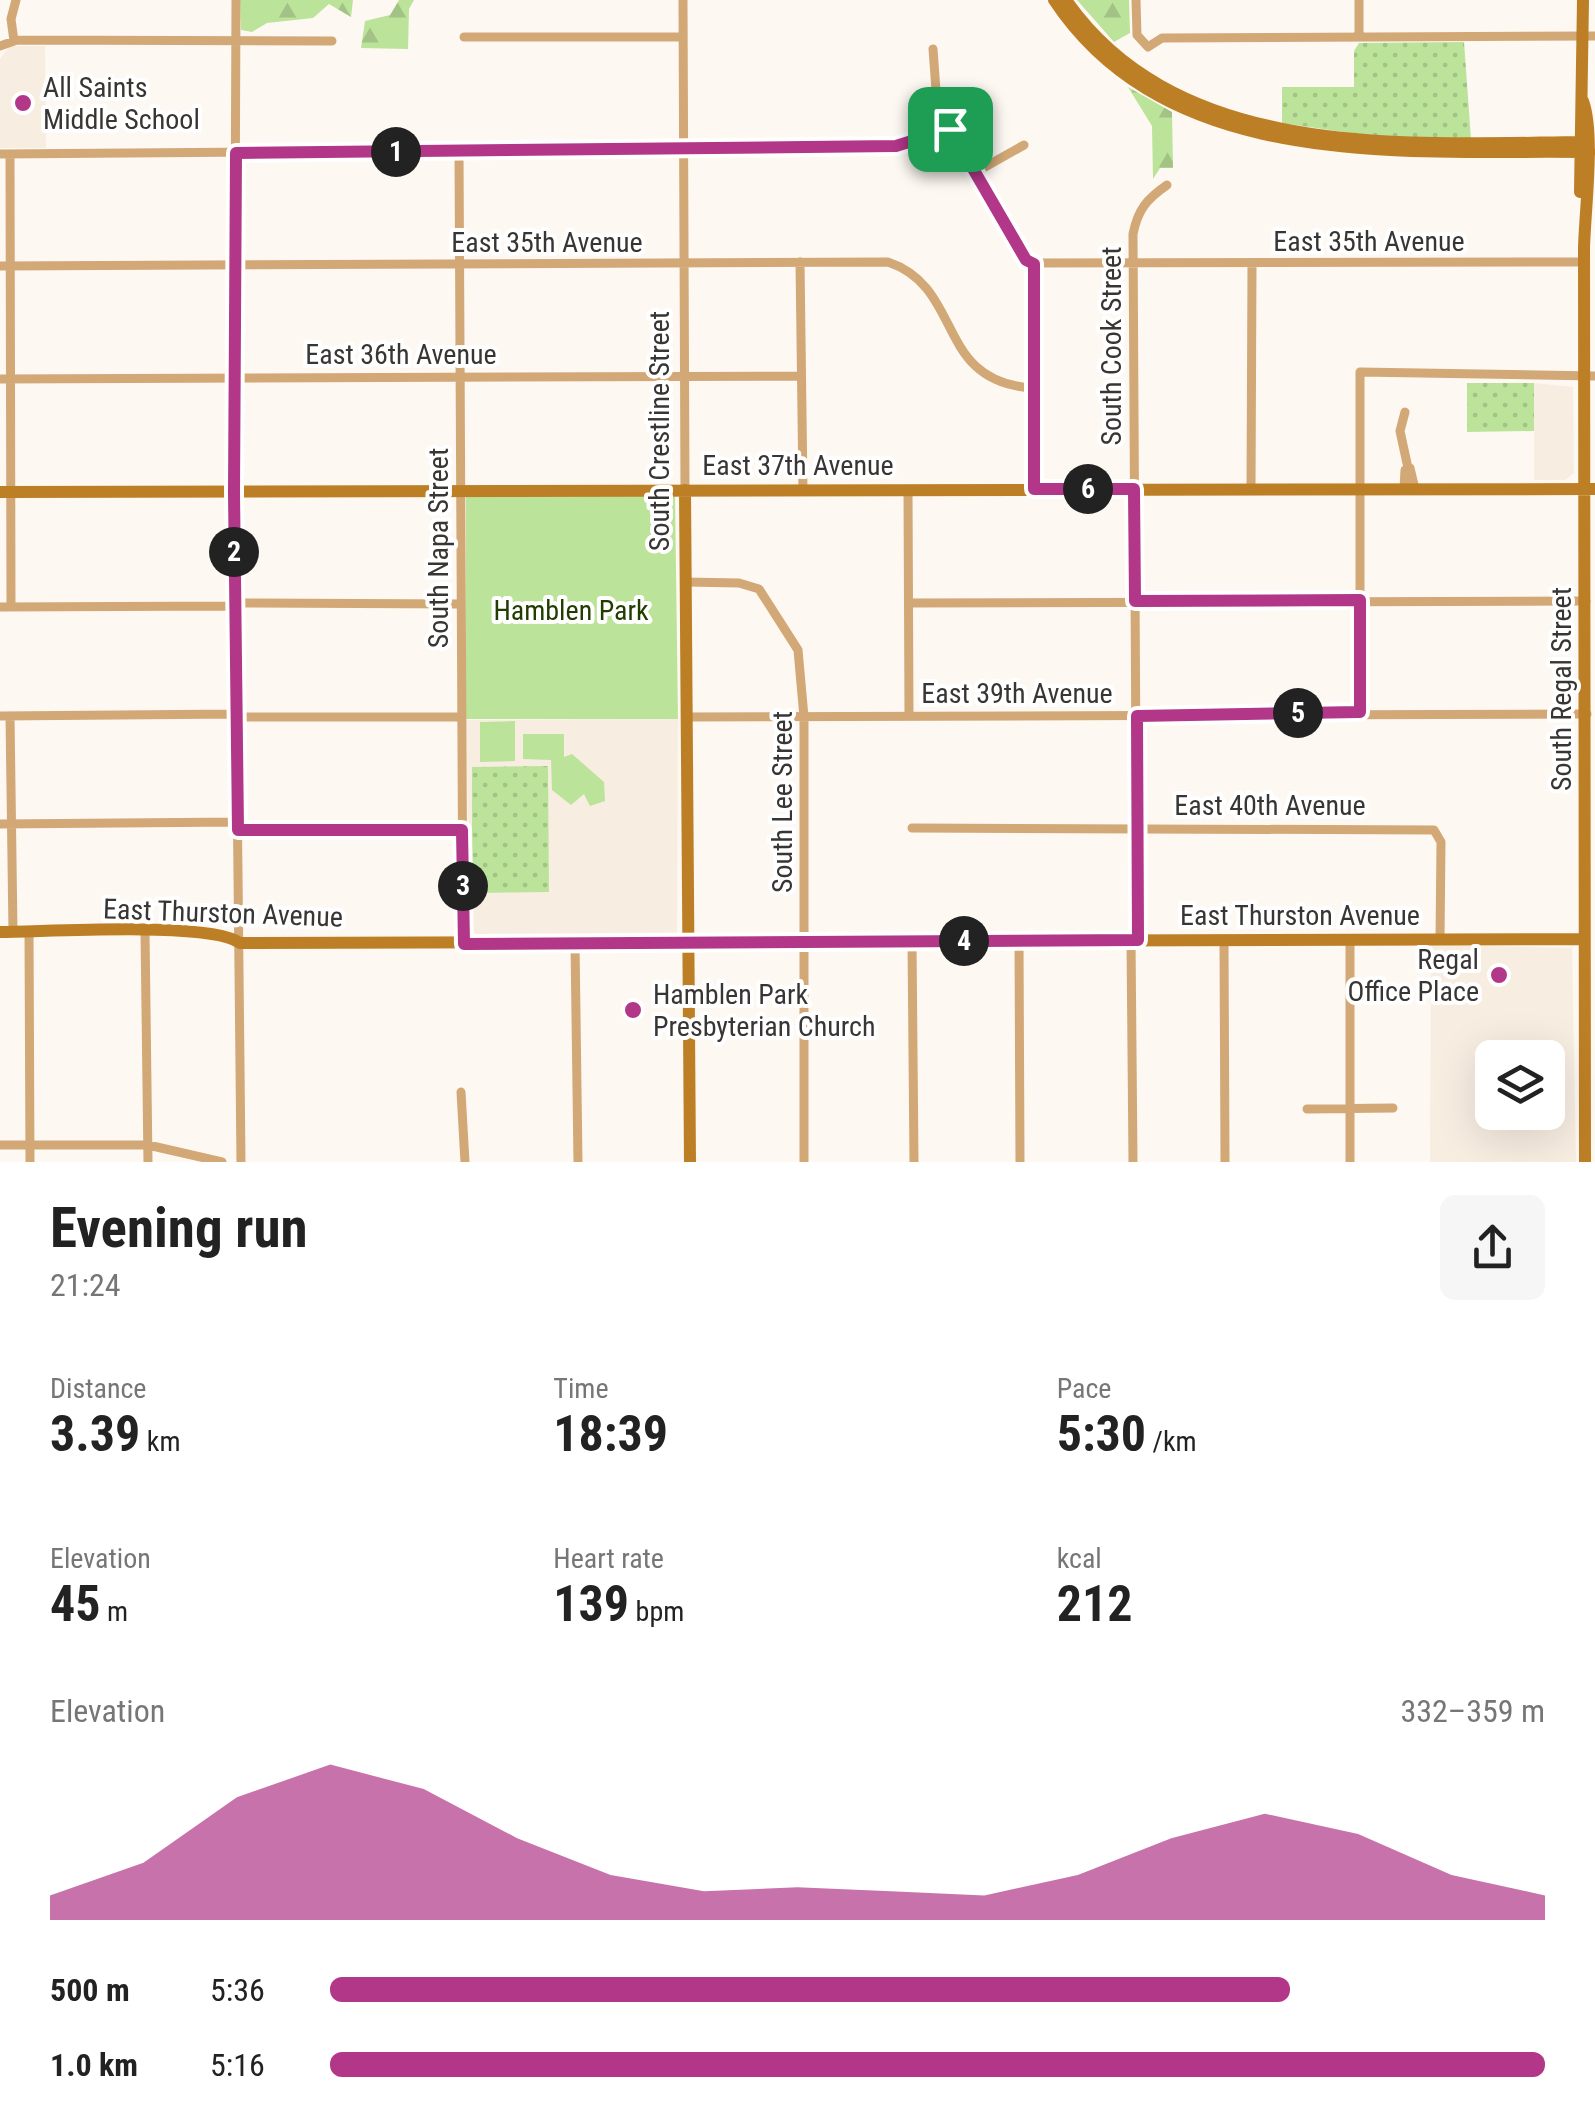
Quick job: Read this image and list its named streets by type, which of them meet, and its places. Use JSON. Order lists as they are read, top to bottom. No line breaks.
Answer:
{"streets":{"street":["East 35th Avenue","South Cook Street","East 36th Avenue","South Crestline Street","East 37th Avenue","South Napa Street","South Regal Street","East 39th Avenue","South Lee Street","East 40th Avenue","East Thurston Avenue"]},"crossings":[["East 35th Avenue","South Cook Street"],["East 35th Avenue","South Crestline Street"],["East 35th Avenue","South Napa Street"],["East 35th Avenue","South Regal Street"],["South Cook Street","East 37th Avenue"],["South Cook Street","East 39th Avenue"],["South Cook Street","East 40th Avenue"],["South Cook Street","East Thurston Avenue"],["East 36th Avenue","South Crestline Street"],["East 36th Avenue","South Napa Street"],["South Crestline Street","East 37th Avenue"],["South Crestline Street","East 39th Avenue"],["South Crestline Street","South Lee Street"],["South Crestline Street","East Thurston Avenue"],["East 37th Avenue","South Napa Street"],["East 37th Avenue","South Regal Street"],["South Napa Street","East Thurston Avenue"],["South Regal Street","East 39th Avenue"],["South Regal Street","East Thurston Avenue"],["East 39th Avenue","South Lee Street"],["South Lee Street","East Thurston Avenue"],["East 40th Avenue","East Thurston Avenue"]],"parks":["Hamblen Park"],"places":["All Saints Middle School","Regal Office Place","Hamblen Park Presbyterian Church"],"page":{"pins":["1","6","2","5","3","4"],"heading":["Evening run","21:24"],"stats":[["Distance","3.39 km"],["Time","18:39"],["Pace","5:30 /km"],["Elevation","45 m"],["Heart rate","139 bpm"],["kcal","212"]],"chart":["Elevation","332–359 m"],"list":[{"name":"500 m","note":"5:36"},{"name":"1.0 km","note":"5:16"}]}}
